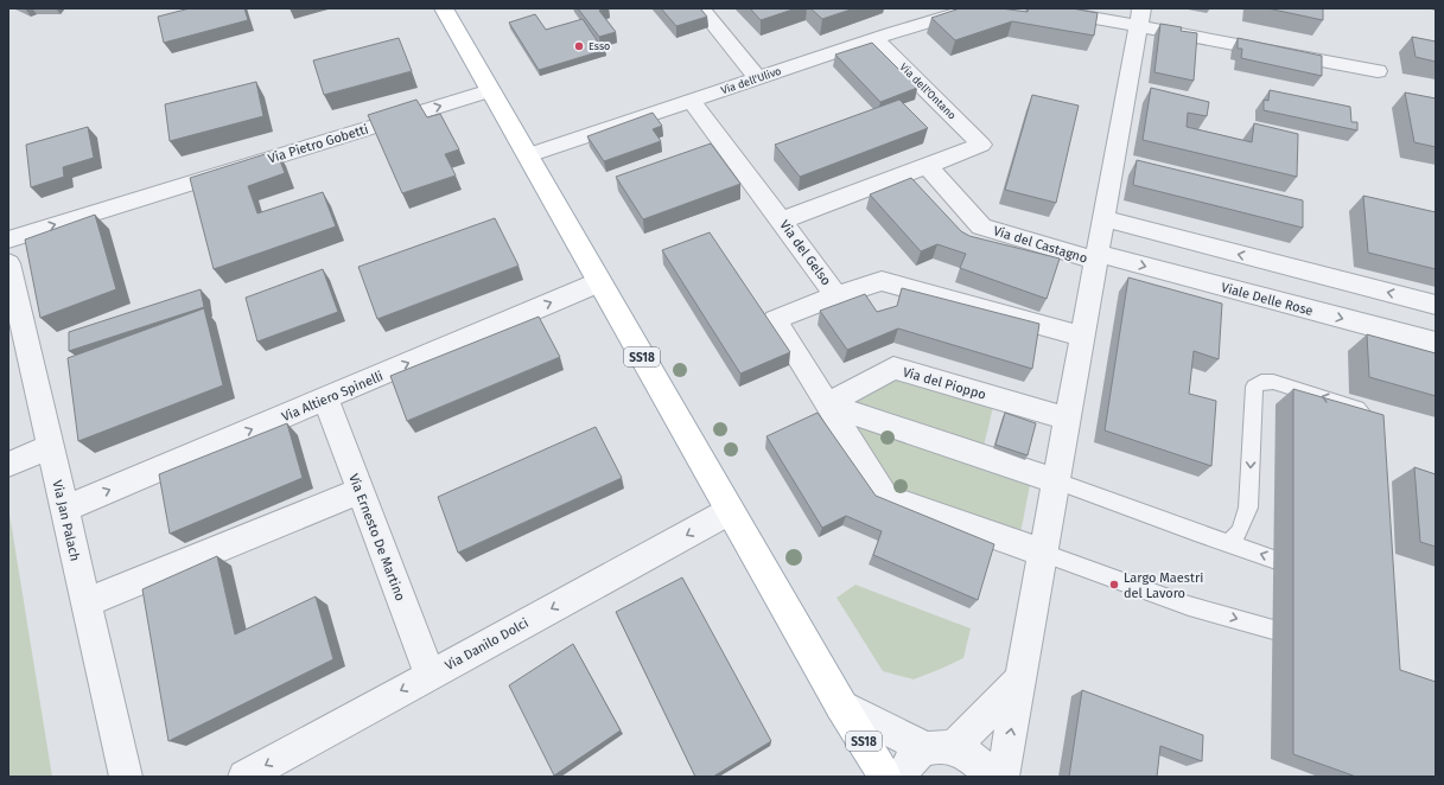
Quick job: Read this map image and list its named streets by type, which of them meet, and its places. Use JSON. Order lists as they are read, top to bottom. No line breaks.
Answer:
{"streets":{"main road":["SS18"],"street":["Via dell'Ulivo","Via dell'Ontano","Via Pietro Gobetti","Via del Castagno","Via del Gelso","Viale Delle Rose","Via del Pioppo","Via Altiero Spinelli","Via Jan Palach","Via Ernesto De Martino","Via Danilo Dolci"]},"crossings":[["Via dell'Ulivo","Via dell'Ontano"],["Via dell'Ulivo","Via del Gelso"],["Via dell'Ulivo","SS18"],["Via dell'Ontano","Via del Castagno"],["Via Pietro Gobetti","SS18"],["Via del Castagno","Viale Delle Rose"],["Via del Gelso","Via del Pioppo"],["SS18","Via Altiero Spinelli"],["SS18","Via Danilo Dolci"],["Via Altiero Spinelli","Via Jan Palach"],["Via Altiero Spinelli","Via Ernesto De Martino"],["Via Ernesto De Martino","Via Danilo Dolci"]],"one_way":["Via Pietro Gobetti"],"places":["Esso","Largo Maestri del Lavoro"]}
